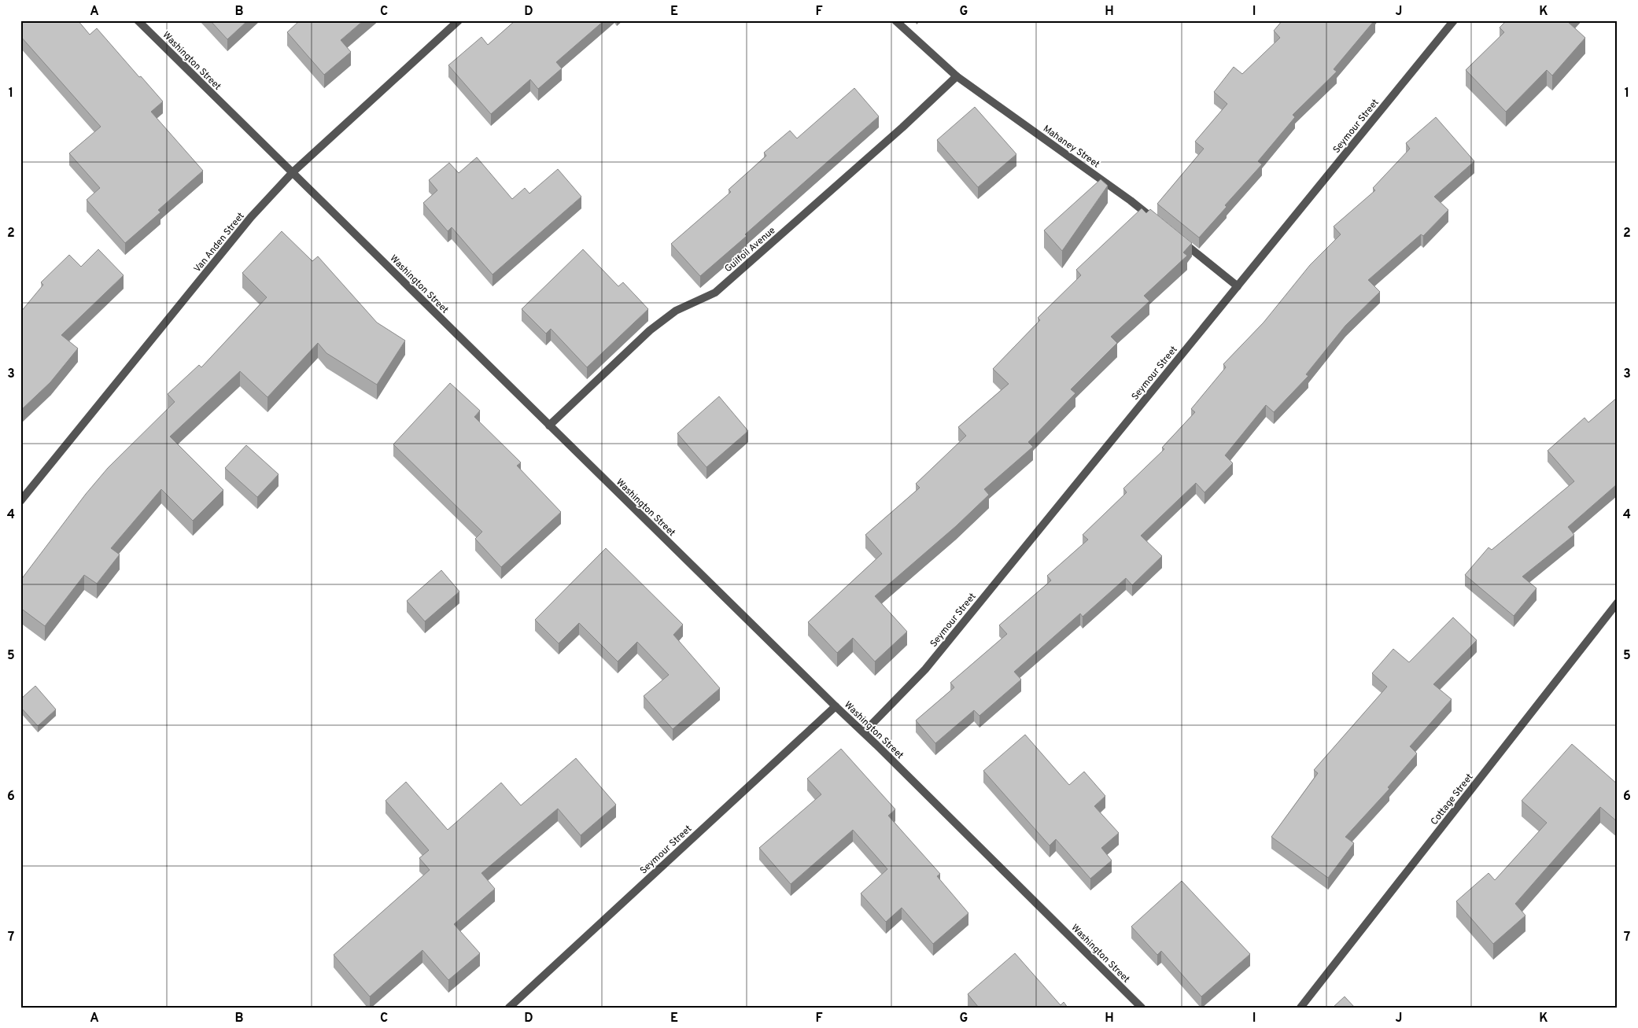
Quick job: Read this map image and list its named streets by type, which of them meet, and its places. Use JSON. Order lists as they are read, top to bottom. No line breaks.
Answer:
{"streets":{"street":["Washington Street","Seymour Street","Mahaney Street","Van Anden Street","Guilfoil Avenue","Cottage Street"]},"crossings":[["Washington Street","Seymour Street"],["Washington Street","Van Anden Street"],["Washington Street","Guilfoil Avenue"],["Mahaney Street","Guilfoil Avenue"]],"grid":{"columns":["A","B","C","D","E","F","G","H","I","J","K"],"rows":["1","2","3","4","5","6","7"]}}
